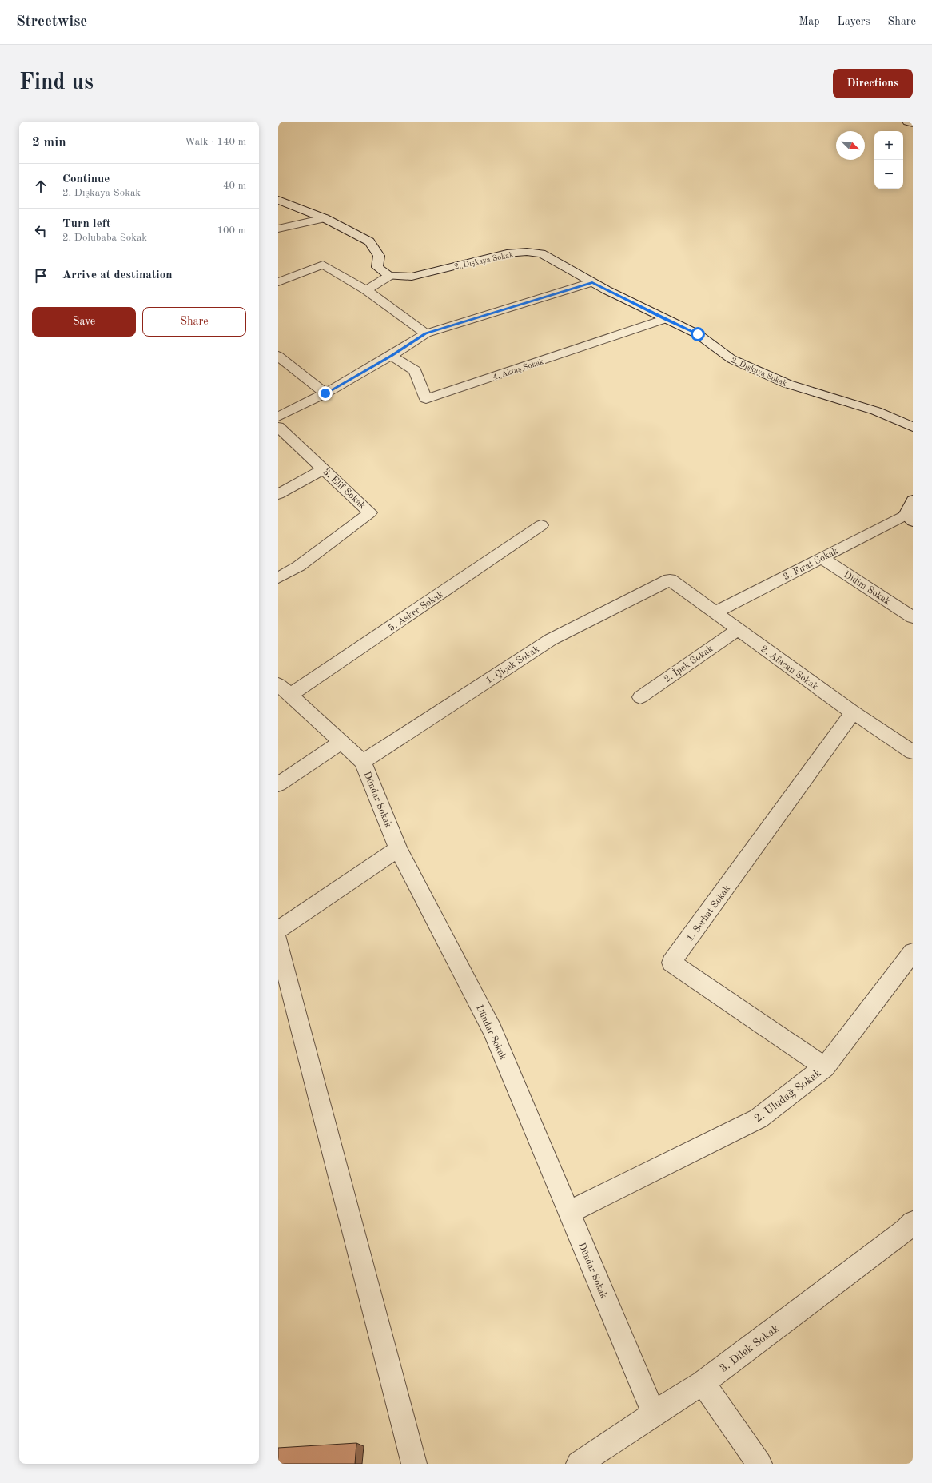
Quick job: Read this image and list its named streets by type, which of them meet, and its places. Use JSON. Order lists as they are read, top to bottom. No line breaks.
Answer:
{"streets":{"street":["2. Dışkaya Sokak","4. Aktaş Sokak","3. Elif Sokak","3. Fırat Sokak","Didim Sokak","5. Asker Sokak","2. İpek Sokak","1. Çiçek Sokak","2. Afacan Sokak","Dündar Sokak","1. Serhat Sokak","2. Uludağ Sokak","3. Dilek Sokak"]},"crossings":[["2. Dışkaya Sokak","4. Aktaş Sokak"],["3. Fırat Sokak","Didim Sokak"],["3. Fırat Sokak","2. Afacan Sokak"],["5. Asker Sokak","Dündar Sokak"],["2. İpek Sokak","2. Afacan Sokak"],["1. Çiçek Sokak","2. Afacan Sokak"],["1. Çiçek Sokak","Dündar Sokak"],["2. Afacan Sokak","1. Serhat Sokak"],["Dündar Sokak","2. Uludağ Sokak"],["Dündar Sokak","3. Dilek Sokak"],["1. Serhat Sokak","2. Uludağ Sokak"]],"north":"bottom right","page":{"header":"Streetwise","nav":["Map","Layers","Share"],"buttons":["Directions",["Save","Share"]],"title":"Find us","heading":["2 min","Walk · 140 m"],"map_buttons":["+","−"],"list":[["Continue","2. Dışkaya Sokak","40 m"],["Turn left","2. Dolubaba Sokak","100 m"],"Arrive at destination"]}}
